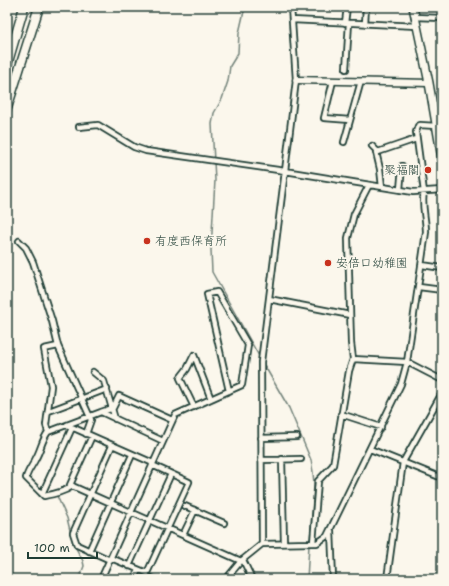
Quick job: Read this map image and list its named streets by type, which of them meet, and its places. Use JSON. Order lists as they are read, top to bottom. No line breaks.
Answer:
{"places":["聚福閣","有度西保育所","安倍口幼稚園"],"scale_bar":"100 m"}
